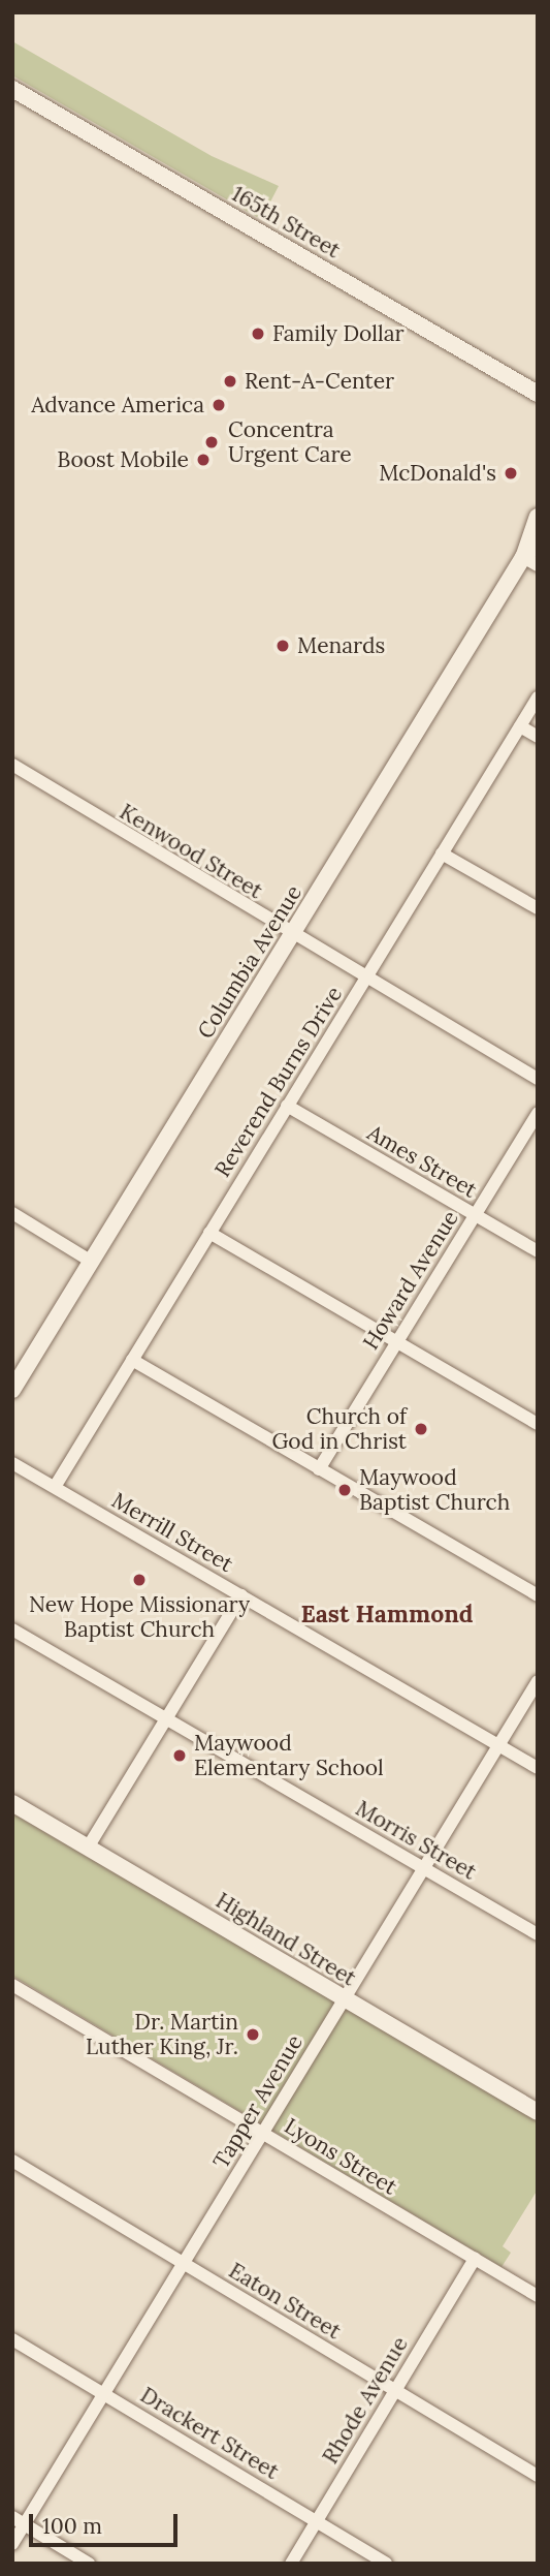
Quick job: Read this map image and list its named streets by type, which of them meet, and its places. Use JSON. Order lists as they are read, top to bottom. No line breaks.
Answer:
{"streets":{"street":["165th Street","Kenwood Street","Columbia Avenue","Reverend Burns Drive","Ames Street","Howard Avenue","Merrill Street","Morris Street","Highland Street","Tapper Avenue","Lyons Street","Eaton Street","Rhode Avenue","Drackert Street"]},"crossings":[["Kenwood Street","Columbia Avenue"],["Kenwood Street","Reverend Burns Drive"],["Reverend Burns Drive","Ames Street"],["Reverend Burns Drive","Merrill Street"],["Ames Street","Howard Avenue"],["Merrill Street","Tapper Avenue"],["Morris Street","Tapper Avenue"],["Highland Street","Tapper Avenue"],["Tapper Avenue","Lyons Street"],["Tapper Avenue","Eaton Street"],["Tapper Avenue","Drackert Street"],["Lyons Street","Rhode Avenue"],["Eaton Street","Rhode Avenue"],["Rhode Avenue","Drackert Street"]],"districts":["East Hammond"],"places":["Family Dollar","Rent-A-Center","Advance America","Concentra Urgent Care","Boost Mobile","McDonald's","Menards","Church of God in Christ","Maywood Baptist Church","New Hope Missionary Baptist Church","Maywood Elementary School","Dr. Martin Luther King, Jr."],"scale_bar":"100 m"}
